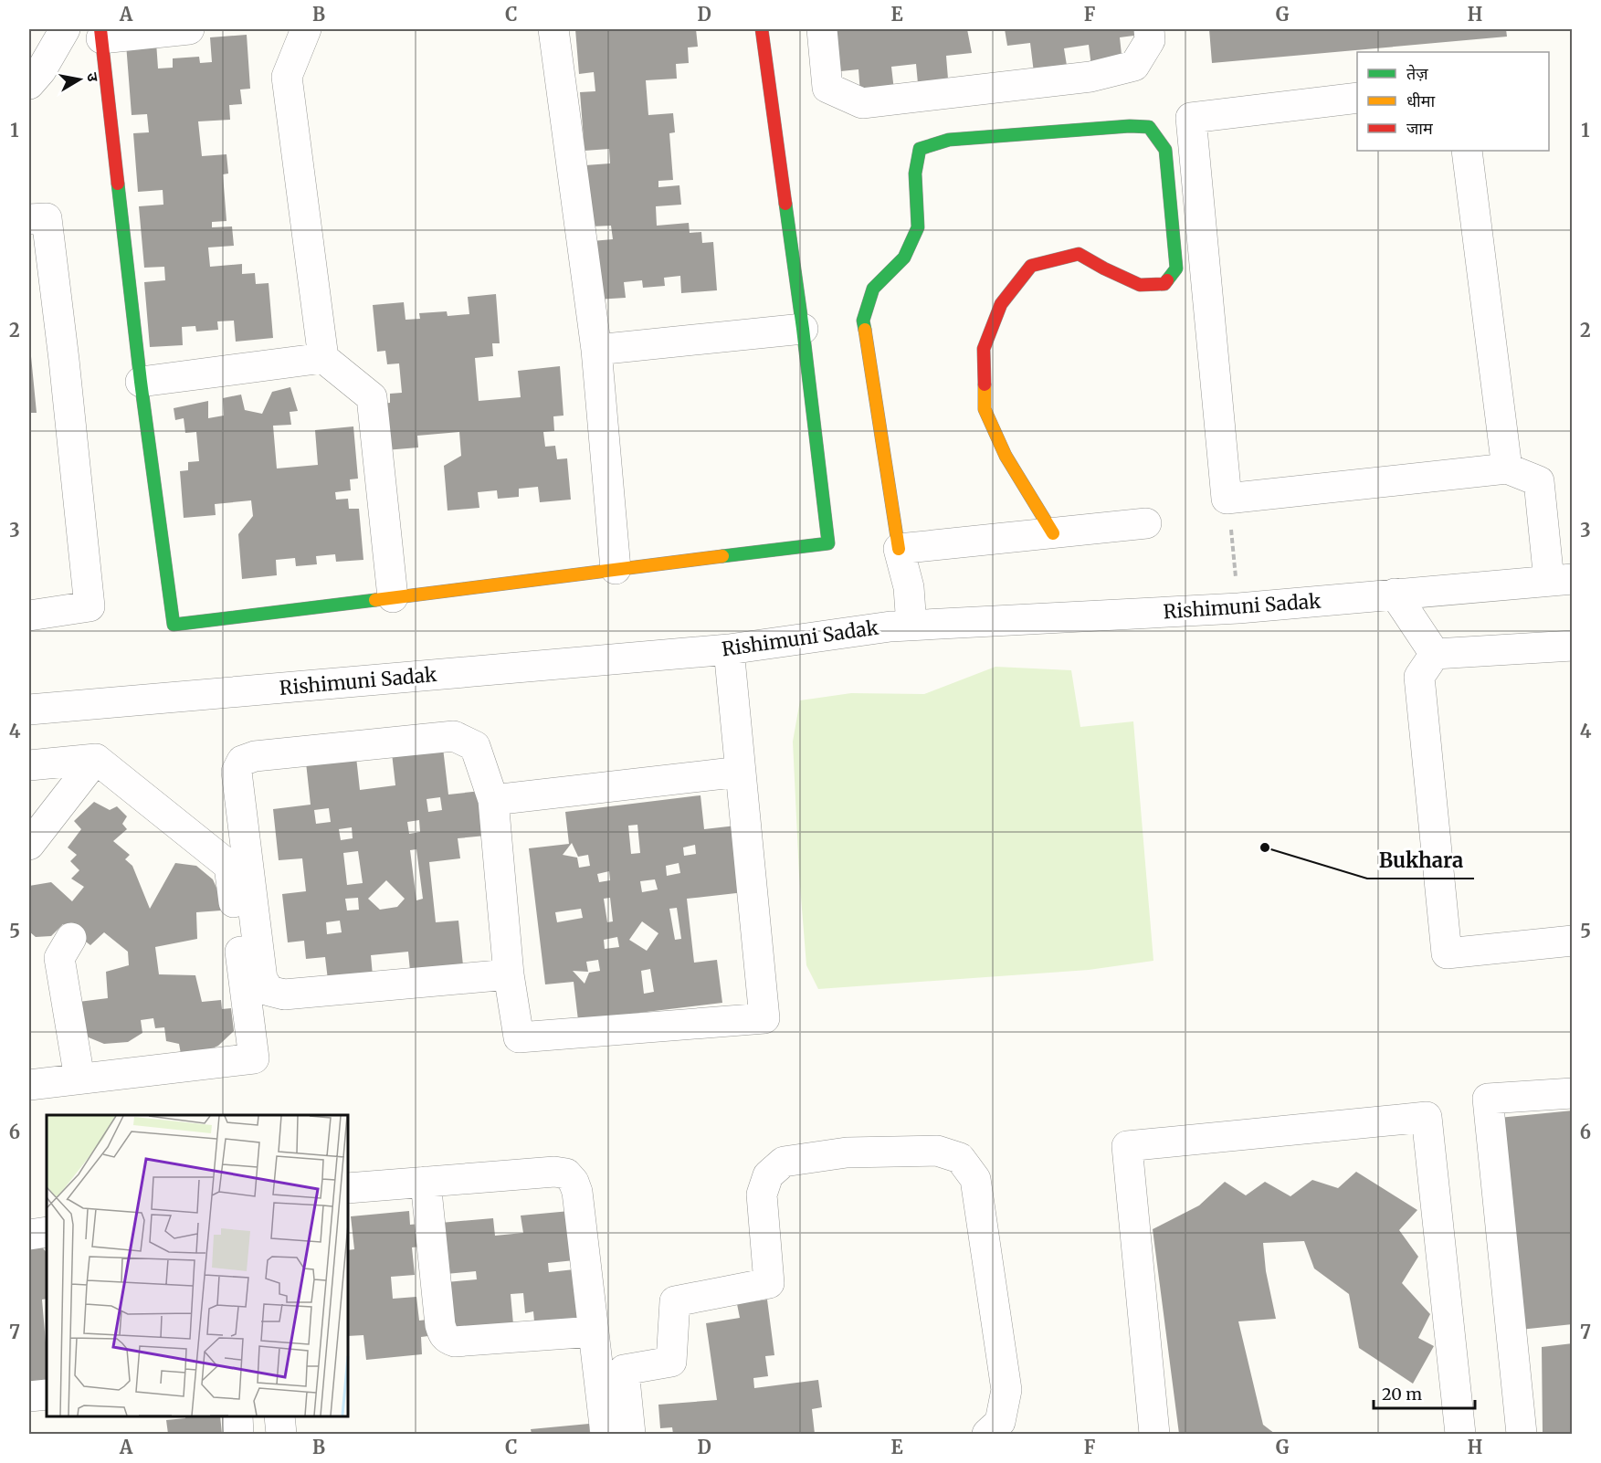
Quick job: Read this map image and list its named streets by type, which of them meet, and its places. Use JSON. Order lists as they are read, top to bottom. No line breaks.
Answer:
{"streets":{"street":["Rishimuni Sadak"]},"places":["Bukhara"],"legend":["तेज़","धीमा","जाम"],"scale_bar":"20 m","north":"right","grid":{"columns":["A","B","C","D","E","F","G","H"],"rows":["1","2","3","4","5","6","7"]}}
